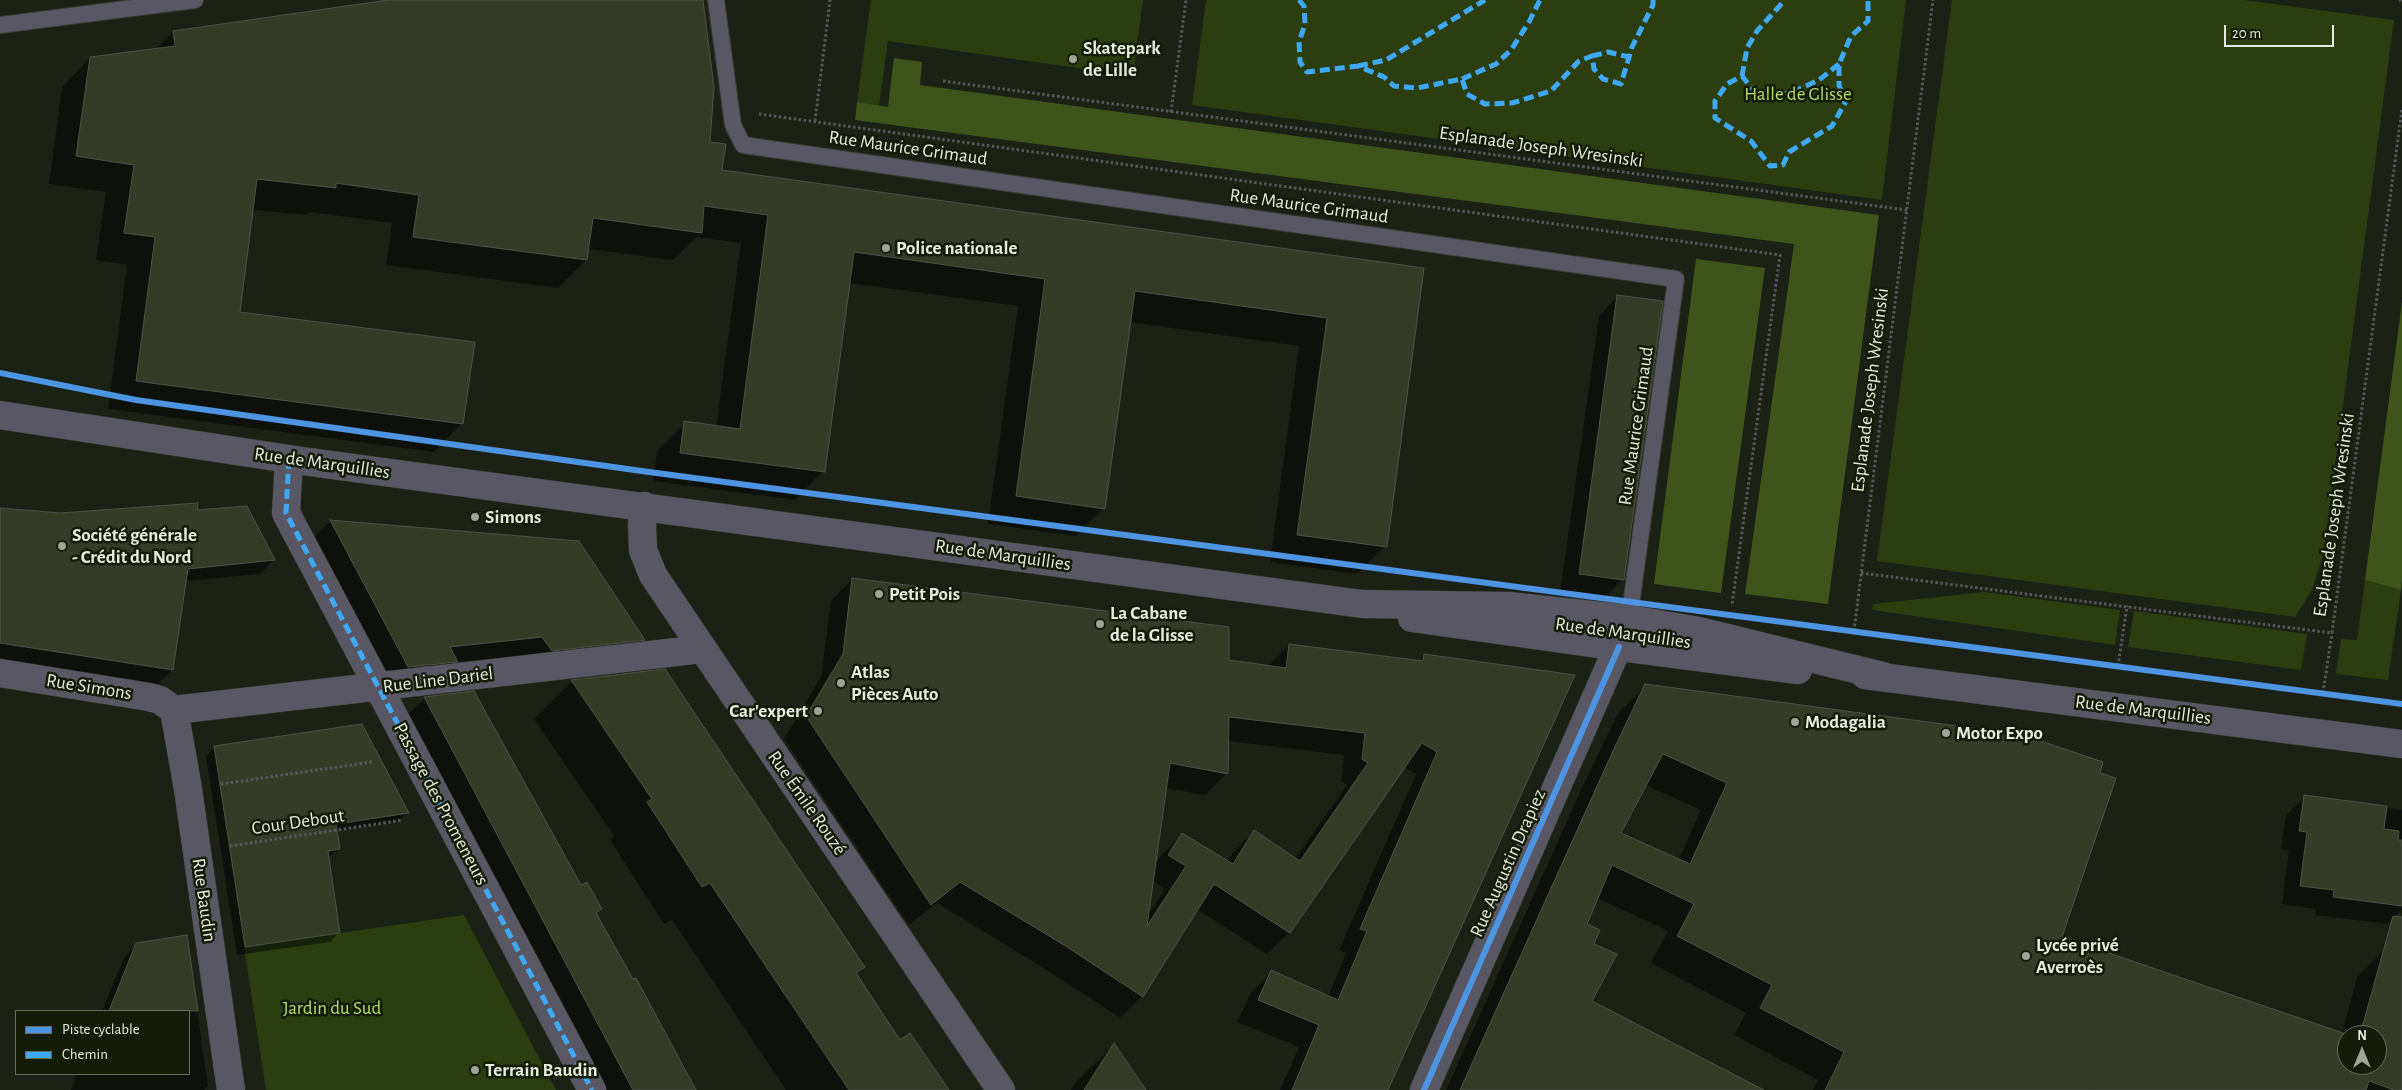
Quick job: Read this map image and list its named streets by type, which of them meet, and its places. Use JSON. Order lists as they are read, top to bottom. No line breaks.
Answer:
{"streets":{"street":["Rue de Marquillies","Rue Line Dariel","Rue Simons","Rue Émile Rouzé","Passage des Promeneurs","Rue Augustin Drapiez","Rue Baudin"],"lane":["Rue Maurice Grimaud"],"path":["Esplanade Joseph Wresinski","Cour Debout"]},"crossings":[["Rue Maurice Grimaud","Rue de Marquillies"],["Rue Maurice Grimaud","Rue Augustin Drapiez"],["Rue de Marquillies","Rue Émile Rouzé"],["Rue de Marquillies","Passage des Promeneurs"],["Rue de Marquillies","Rue Augustin Drapiez"],["Rue Line Dariel","Rue Simons"],["Rue Line Dariel","Rue Émile Rouzé"],["Rue Line Dariel","Passage des Promeneurs"],["Rue Line Dariel","Rue Baudin"],["Rue Simons","Rue Baudin"],["Cour Debout","Rue Baudin"]],"parks":["Halle de Glisse","Jardin du Sud"],"places":["Skatepark de Lille","Police nationale","Simons","Société générale - Crédit du Nord","Petit Pois","La Cabane de la Glisse","Atlas Pièces Auto","Car'expert","Modagalia","Motor Expo","Lycée privé Averroès","Terrain Baudin"],"legend":["Piste cyclable","Chemin"],"scale_bar":"20 m","north":"top"}
